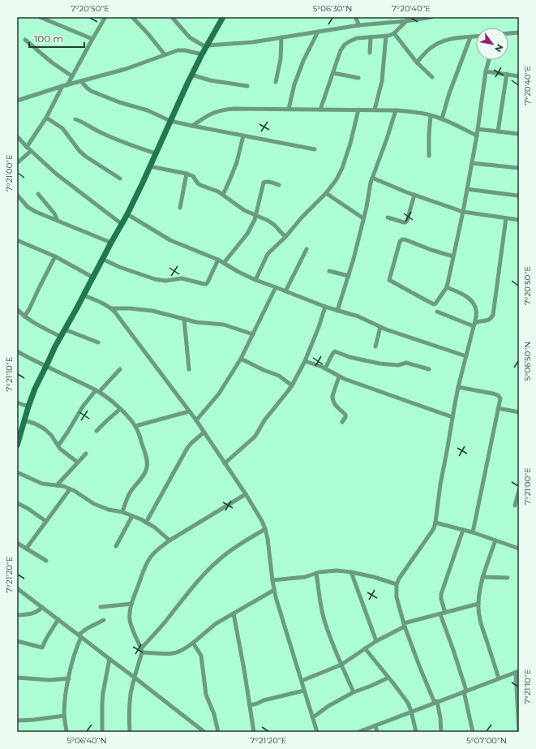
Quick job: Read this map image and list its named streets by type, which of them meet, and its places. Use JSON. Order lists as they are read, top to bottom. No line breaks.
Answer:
{"scale_bar":"100 m","north":"bottom right","coordinates":["7°20'50\"E","5°06'30\"N","7°20'40\"E","7°21'00\"E","5°06'50\"N","7°21'10\"E","7°21'20\"E","5°06'40\"N","5°07'00\"N"]}
